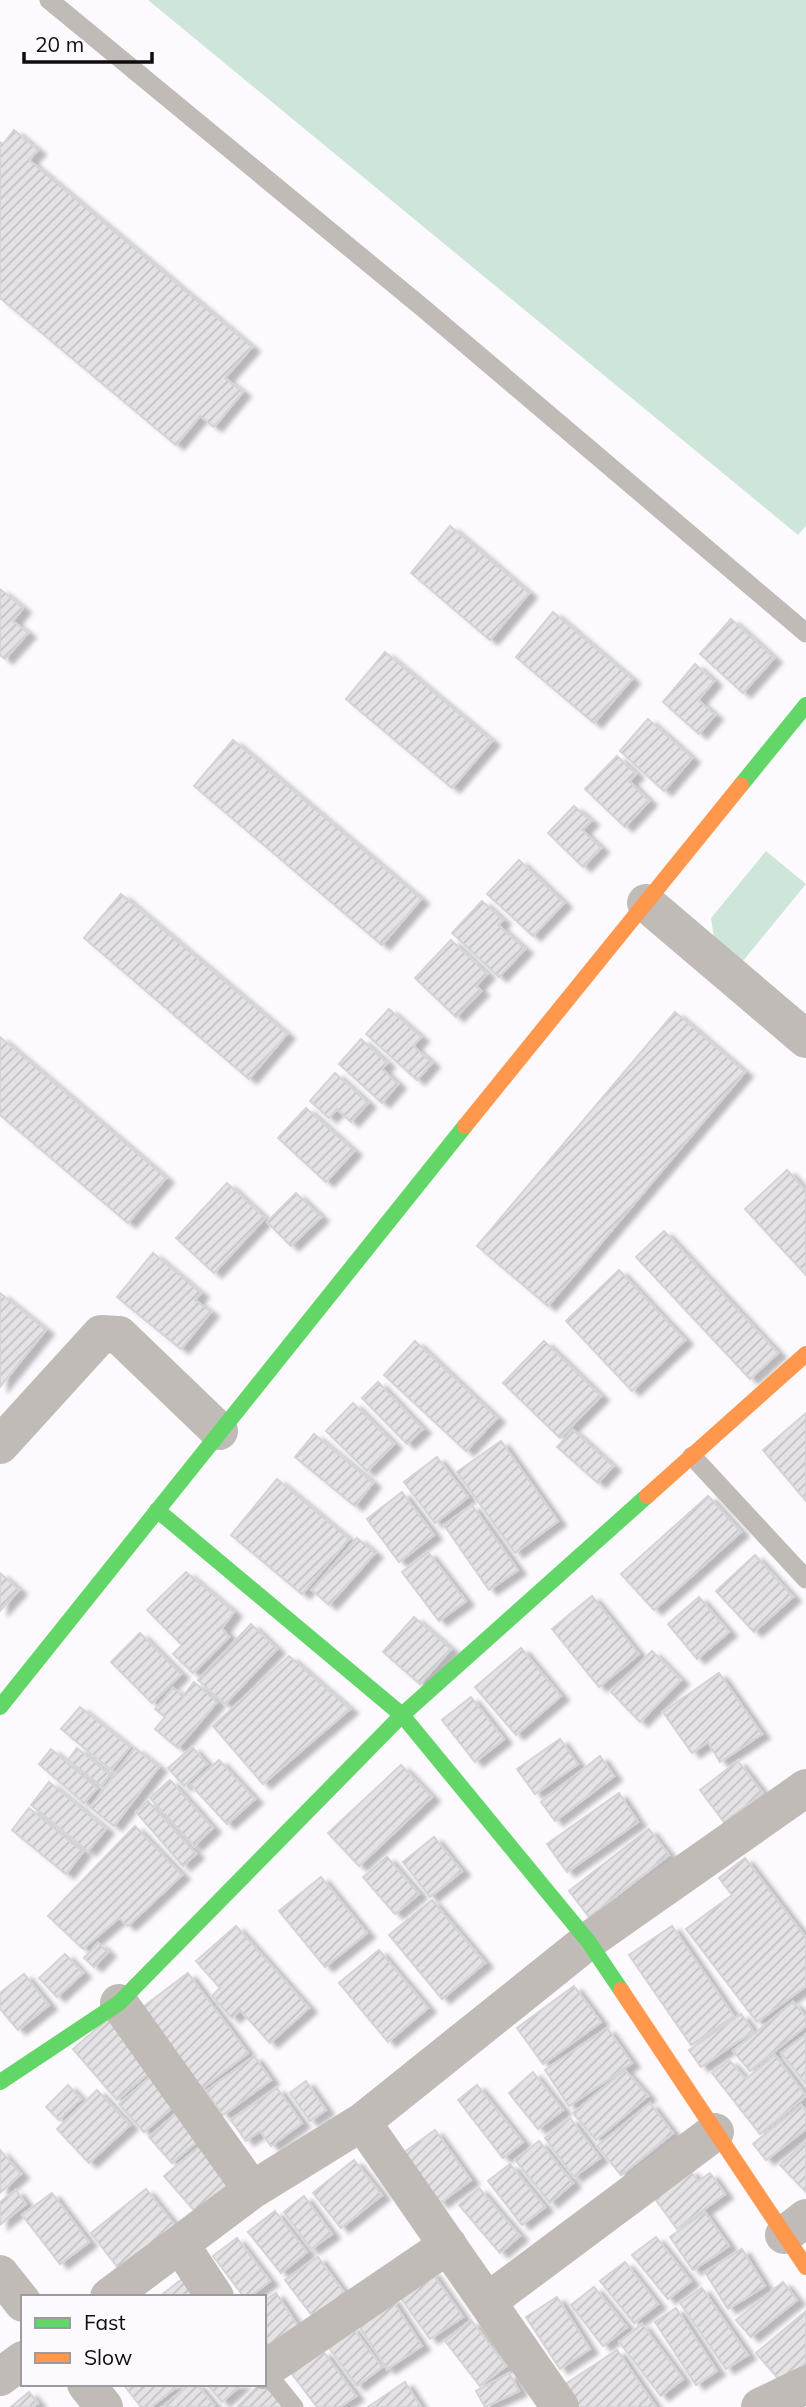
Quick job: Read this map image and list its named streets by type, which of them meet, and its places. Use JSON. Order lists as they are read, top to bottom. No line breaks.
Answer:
{"legend":["Fast","Slow"],"scale_bar":"20 m"}
